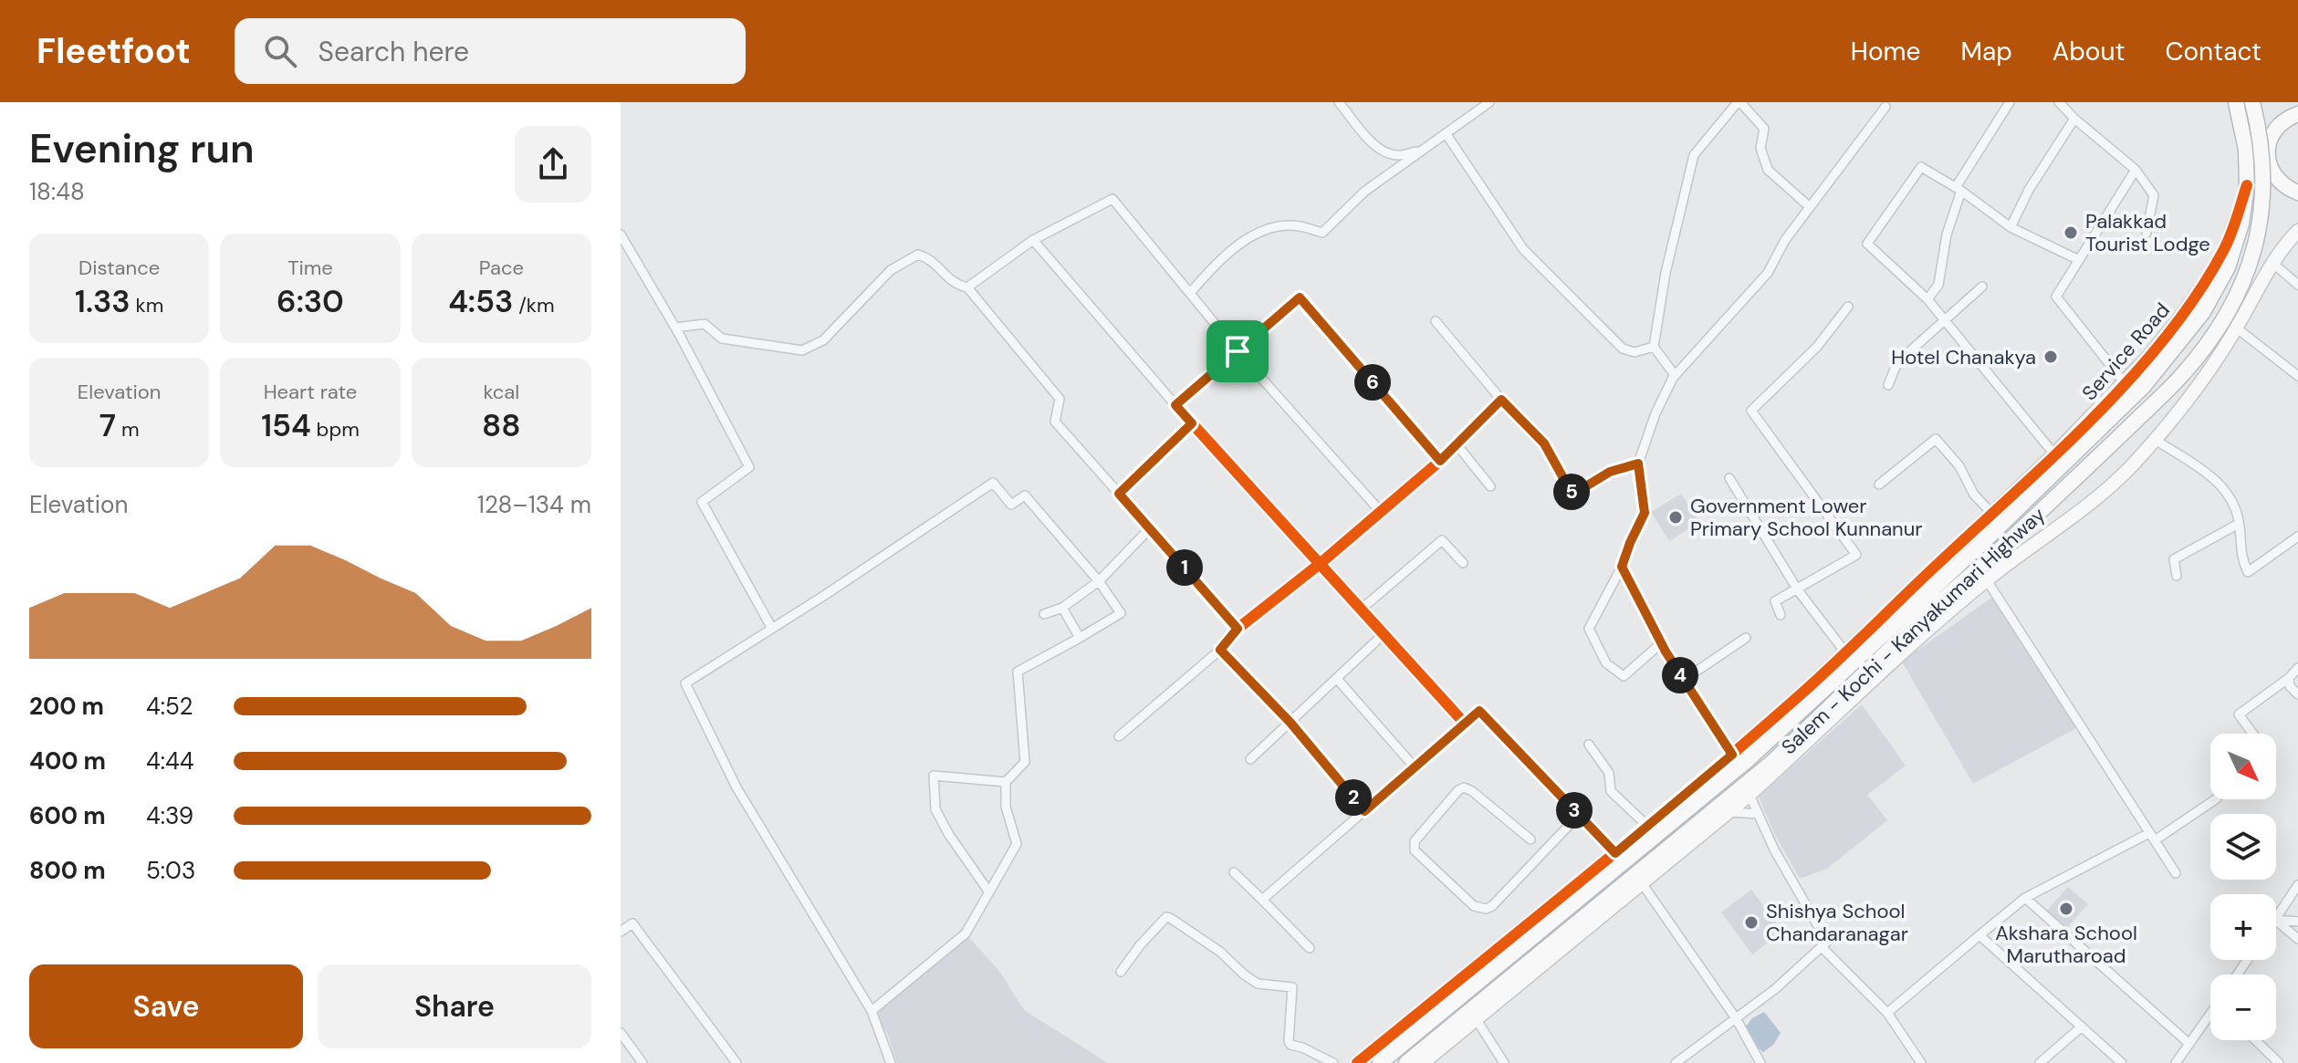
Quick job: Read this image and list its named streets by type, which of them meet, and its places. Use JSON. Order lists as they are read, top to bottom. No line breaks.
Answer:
{"streets":{"highway":["Salem - Kochi - Kanyakumari Highway"],"street":["Service Road"]},"crossings":[["Service Road","Salem - Kochi - Kanyakumari Highway"]],"places":["Palakkad Tourist Lodge","Hotel Chanakya","Government Lower Primary School Kunnanur","Akshara School Marutharoad","Shishya School Chandaranagar"],"north":"bottom right","page":{"header":"Fleetfoot","search":"Search here","nav":["Home","Map","About","Contact"],"heading":["Evening run","18:48"],"stats":[["Distance","1.33 km"],["Time","6:30"],["Pace","4:53 /km"],["Elevation","7 m"],["Heart rate","154 bpm"],["kcal","88"]],"pins":["6","5","1","4","2","3"],"chart":["Elevation","128–134 m"],"list":[{"name":"200 m","note":"4:52"},{"name":"400 m","note":"4:44"},{"name":"600 m","note":"4:39"},{"name":"800 m","note":"5:03"}],"map_buttons":["+","−"],"buttons":["Save","Share"]}}
